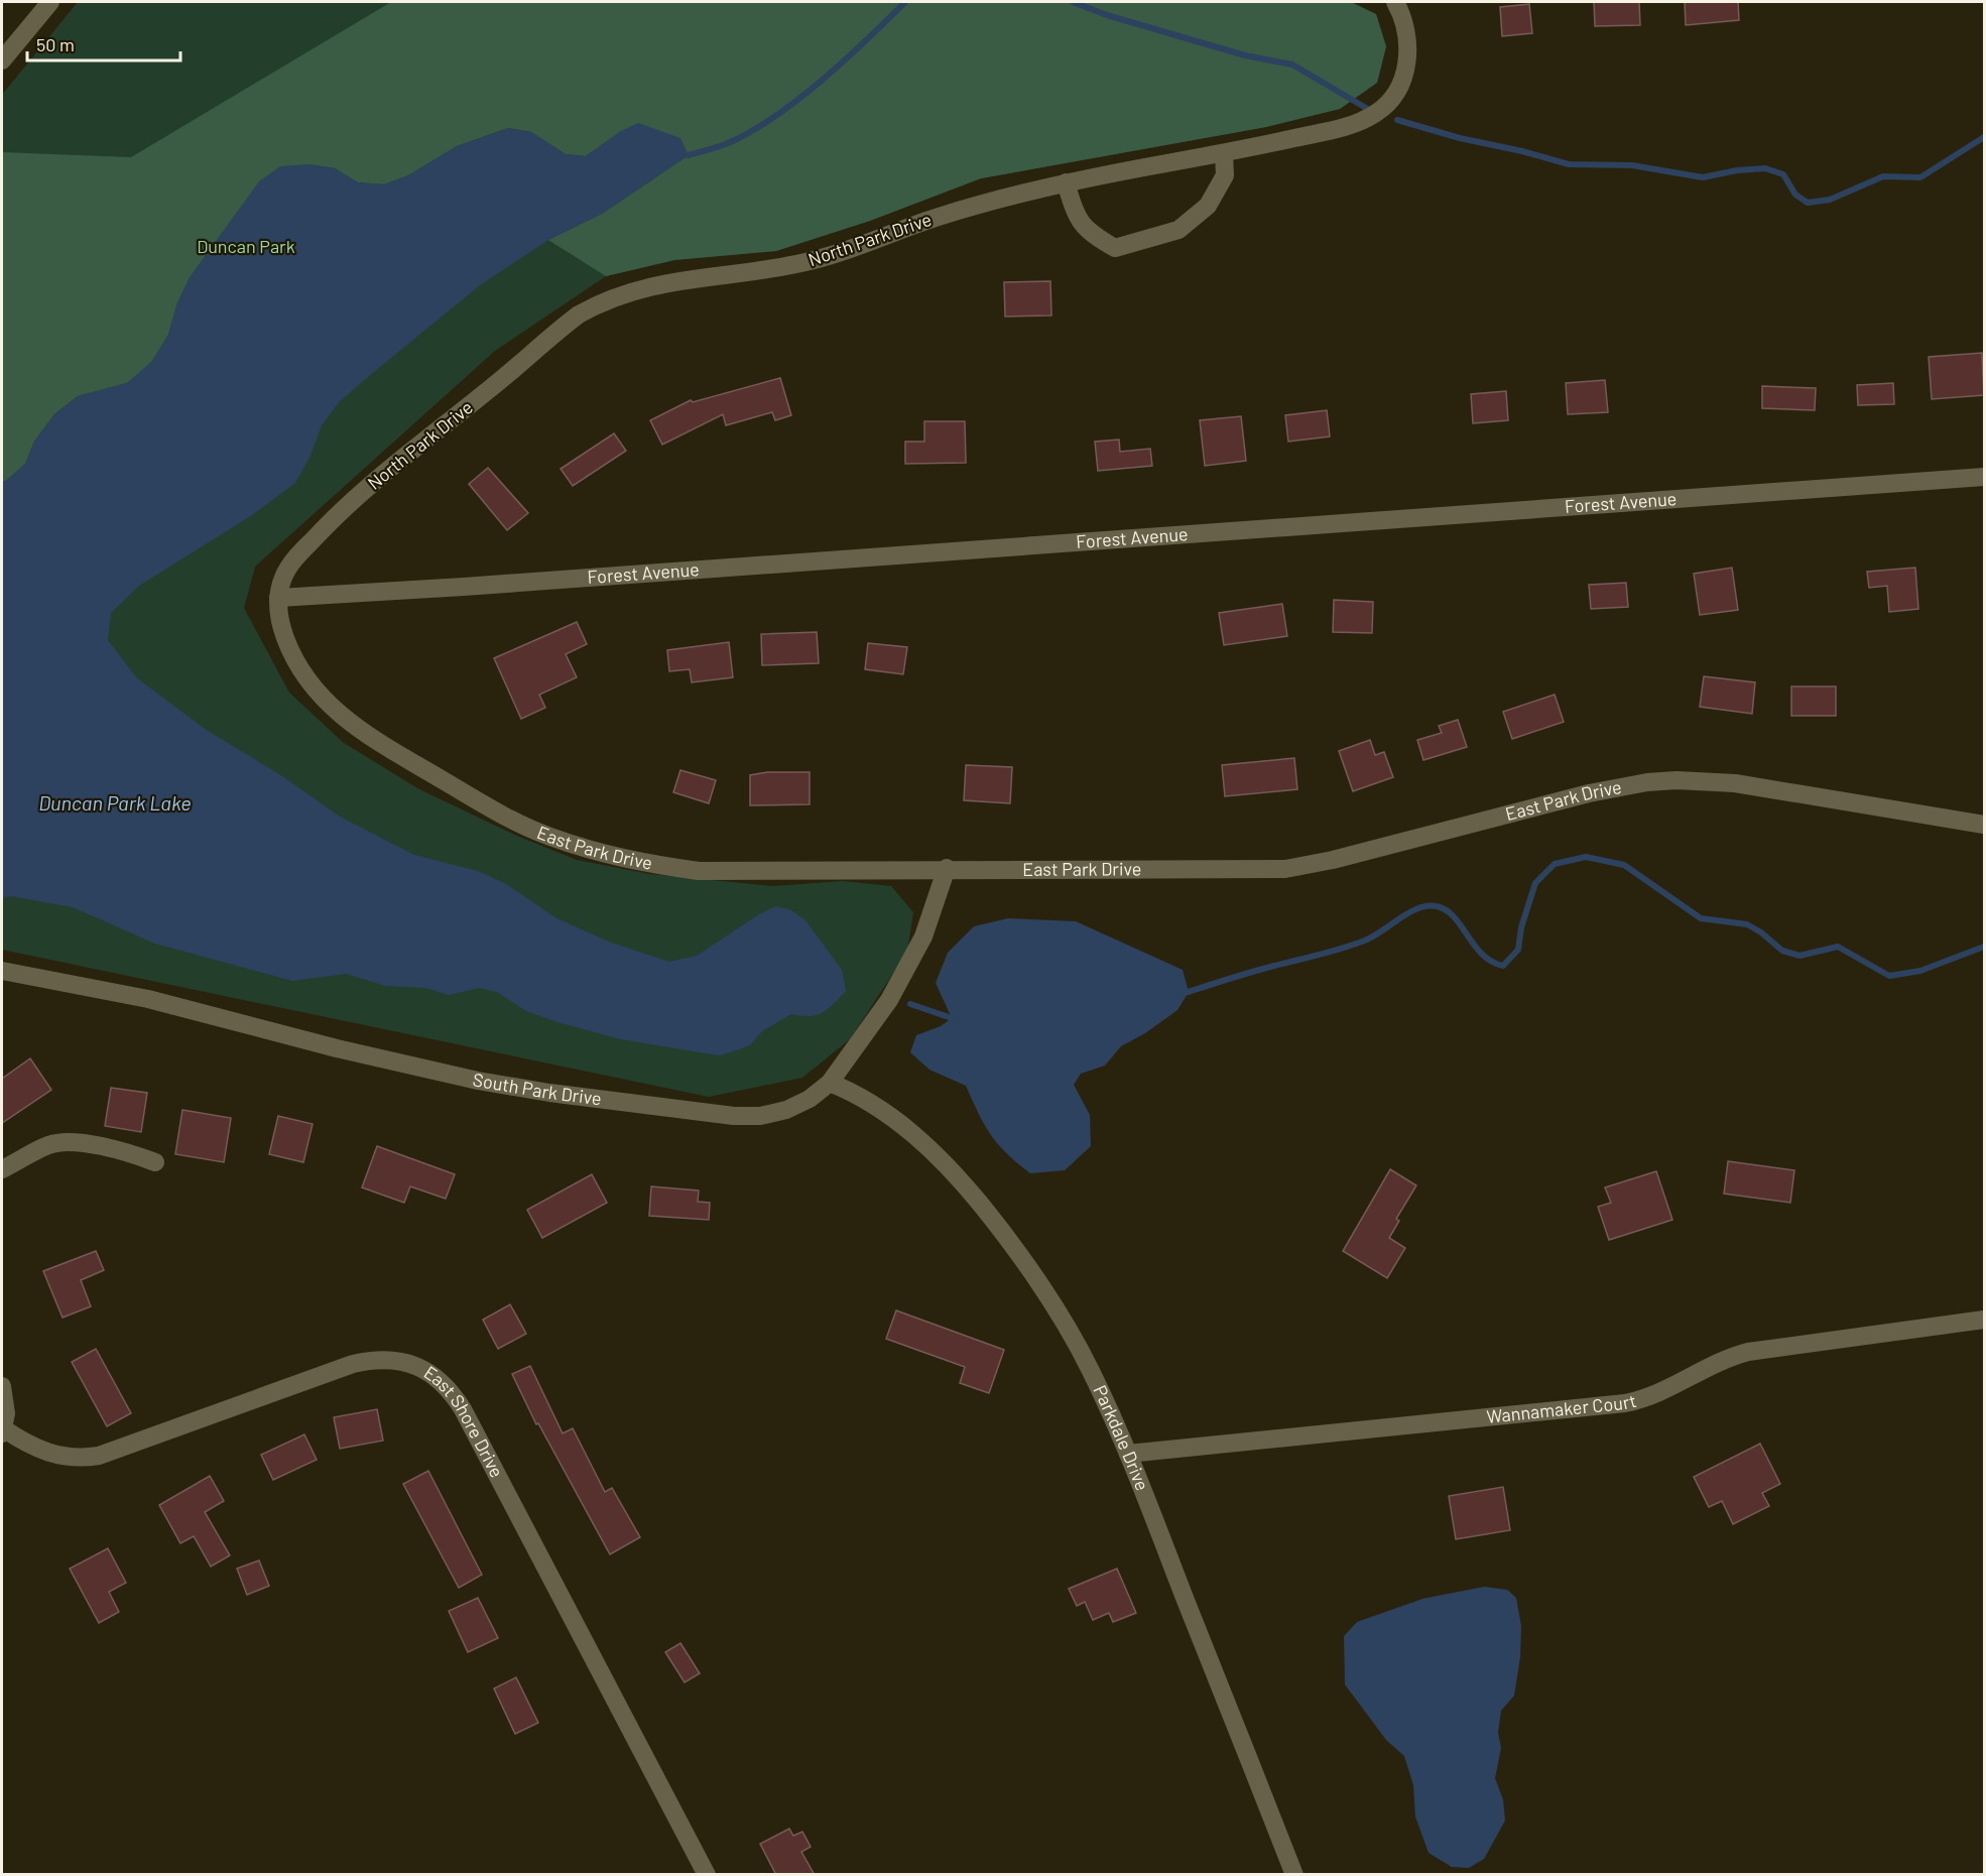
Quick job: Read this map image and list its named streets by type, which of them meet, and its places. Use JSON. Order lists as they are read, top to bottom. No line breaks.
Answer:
{"streets":{"street":["North Park Drive","Forest Avenue","East Park Drive","South Park Drive","Wannamaker Court","East Shore Drive","Parkdale Drive"]},"crossings":[["North Park Drive","Forest Avenue"],["North Park Drive","East Park Drive"],["Forest Avenue","East Park Drive"],["East Park Drive","South Park Drive"],["South Park Drive","Parkdale Drive"],["Wannamaker Court","Parkdale Drive"]],"water":["Duncan Park Lake"],"parks":["Duncan Park"],"scale_bar":"50 m"}
